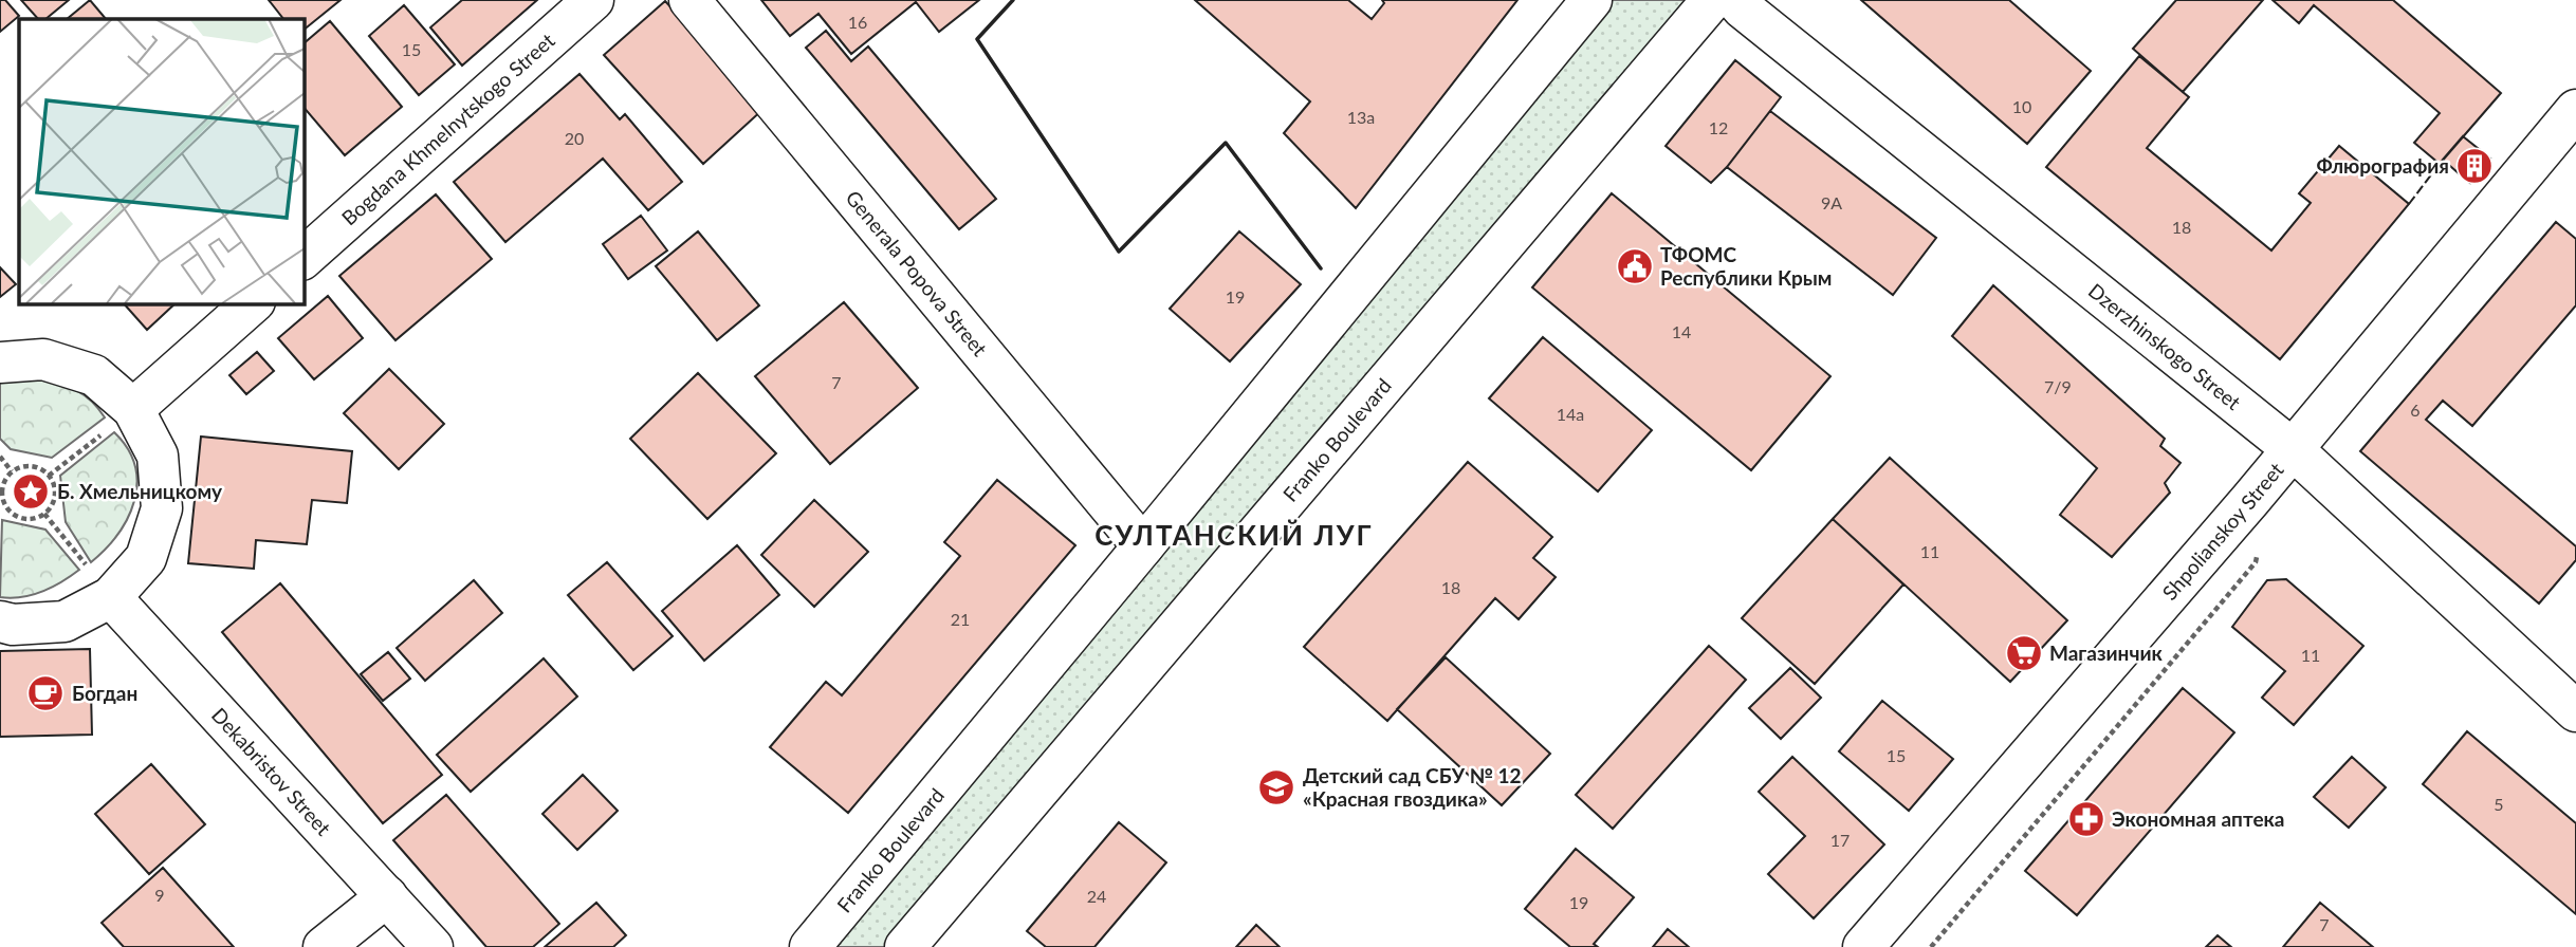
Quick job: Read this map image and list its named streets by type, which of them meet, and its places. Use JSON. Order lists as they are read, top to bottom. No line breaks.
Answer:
{"streets":{"street":["Bogdana Khmelnytskogo Street","Generala Popova Street","Dzerzhinskogo Street","Franko Boulevard","Shpolianskoy Street","Dekabristov Street"]},"crossings":[["Generala Popova Street","Franko Boulevard"],["Dzerzhinskogo Street","Shpolianskoy Street"]],"districts":["СУЛТАНСКИЙ ЛУГ"],"places":{"building":["Флюрография"],"public building":["ТФОМС Республики Крым"],"place":["Б. Хмельницкому"],"supermarket":["Магазинчик"],"cafe":["Богдан"],"school or university":["Детский сад СБУ № 12 «Красная гвоздика»"],"pharmacy":["Экономная аптека"]},"house_numbers":["16","15","10","13а","12","20","9А","18","19","14","7","7/9","6","14а","11","18","21","11","15","5","17","9","24","19","7"]}
